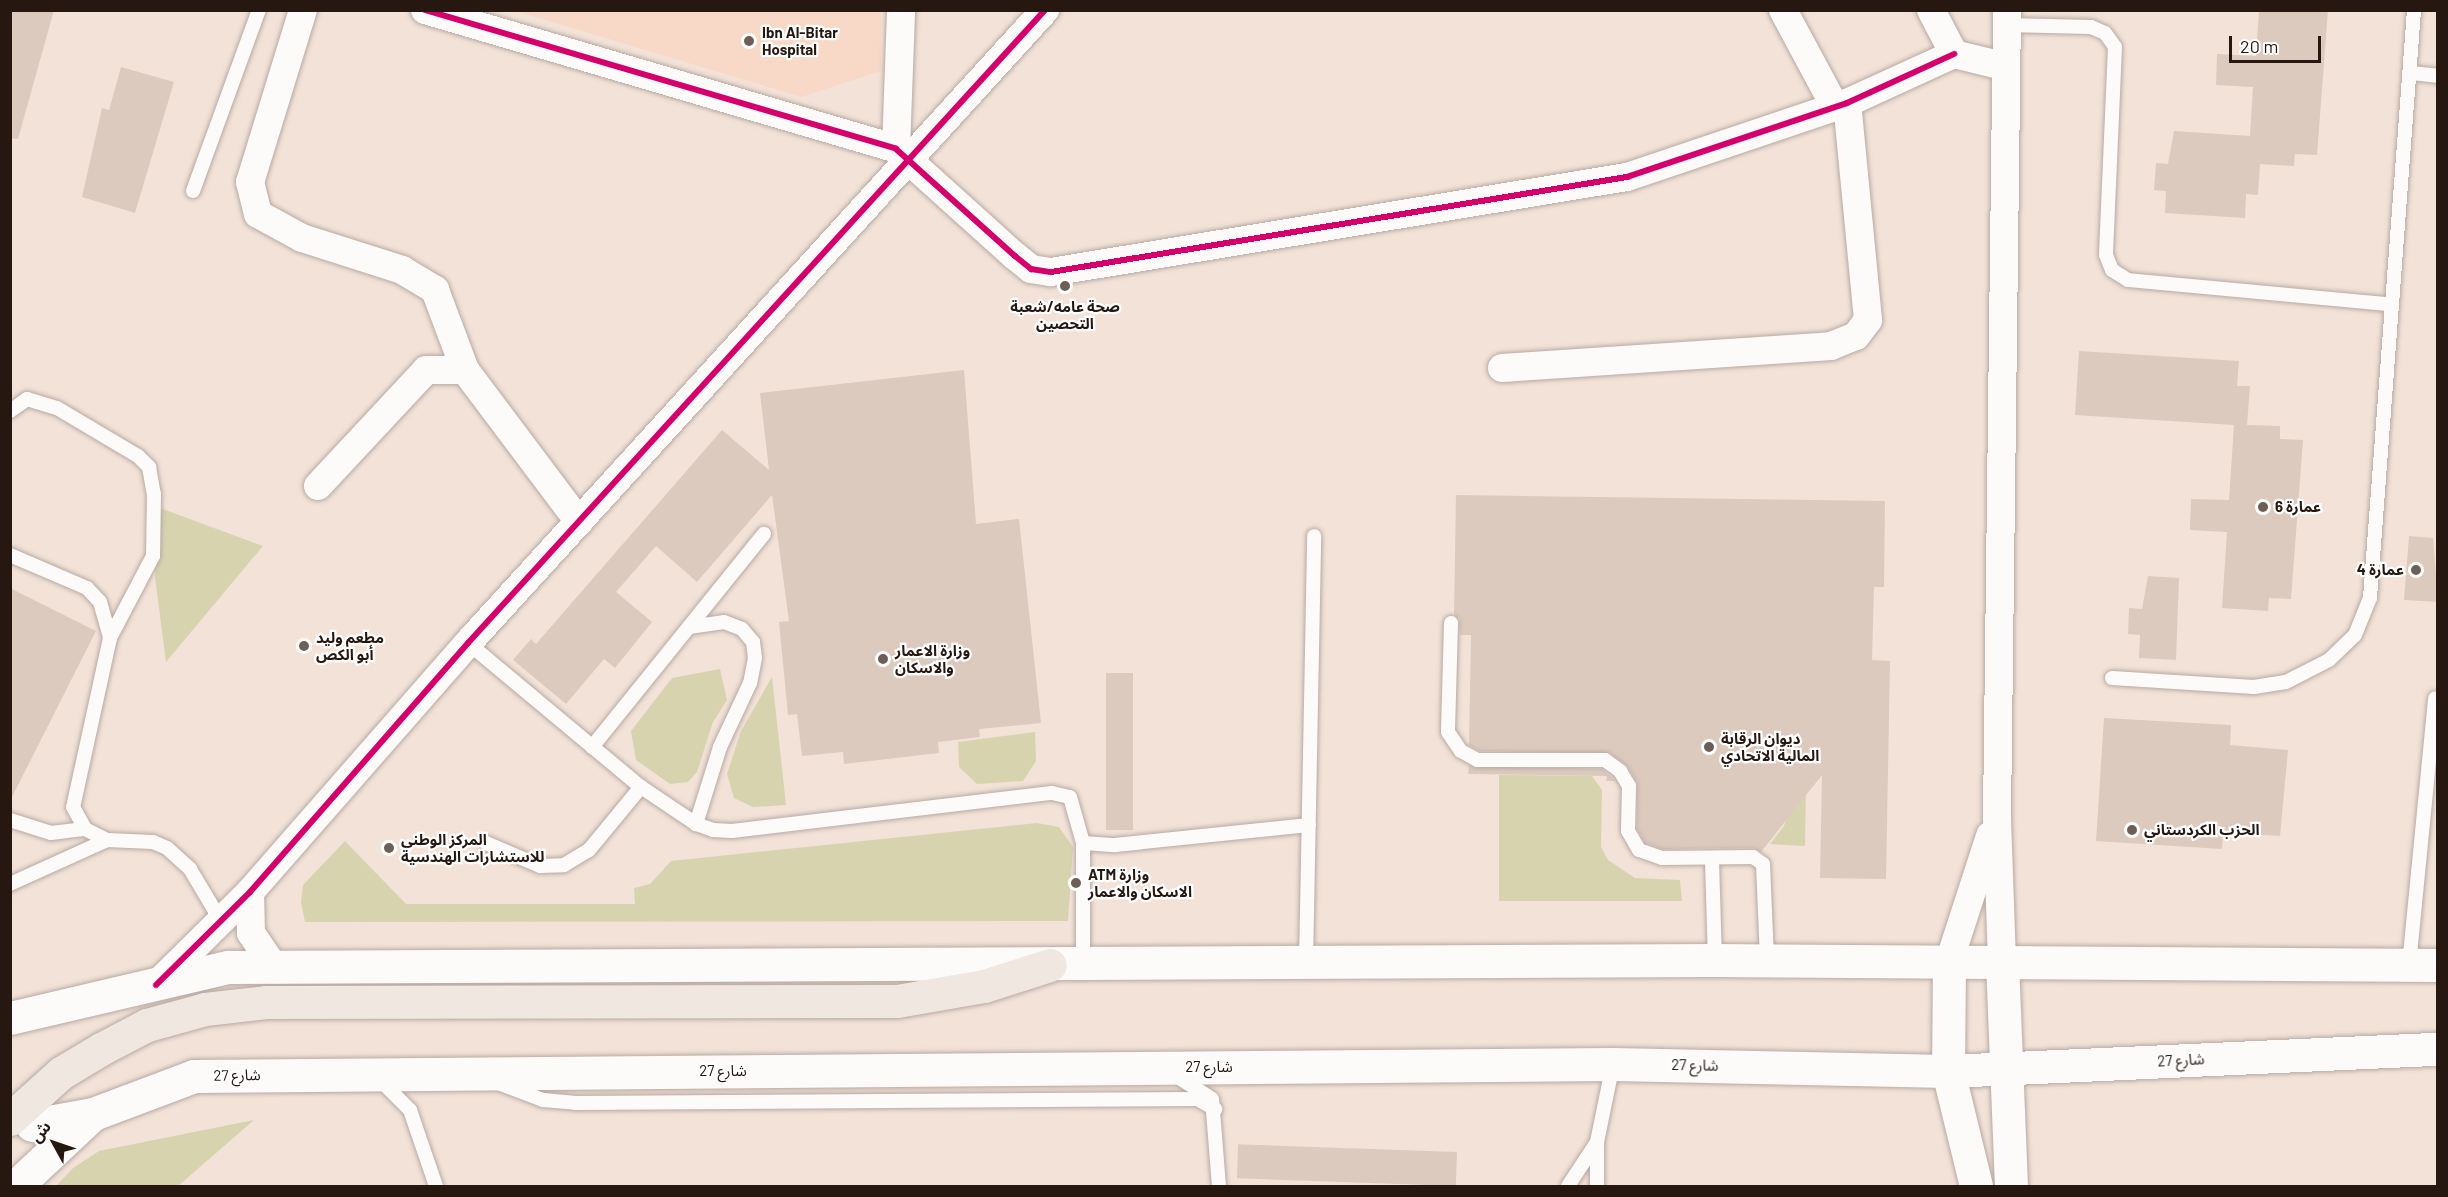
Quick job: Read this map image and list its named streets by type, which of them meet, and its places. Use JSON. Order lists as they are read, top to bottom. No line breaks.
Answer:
{"streets":{"main road":["شارع 27"]},"places":["Ibn Al-Bitar Hospital","صحة عامه/شعبة التحصين","عمارة 6","عمارة 4","مطعم وليد أبو الكص","وزارة الاعمار والاسكان","ديوان الرقابة المالية الاتحادي","الحزب الكردستاني","المركز الوطني للاستشارات الهندسية","ATM وزارة الاسكان والاعمار"],"scale_bar":"20 m","north":"top left"}
